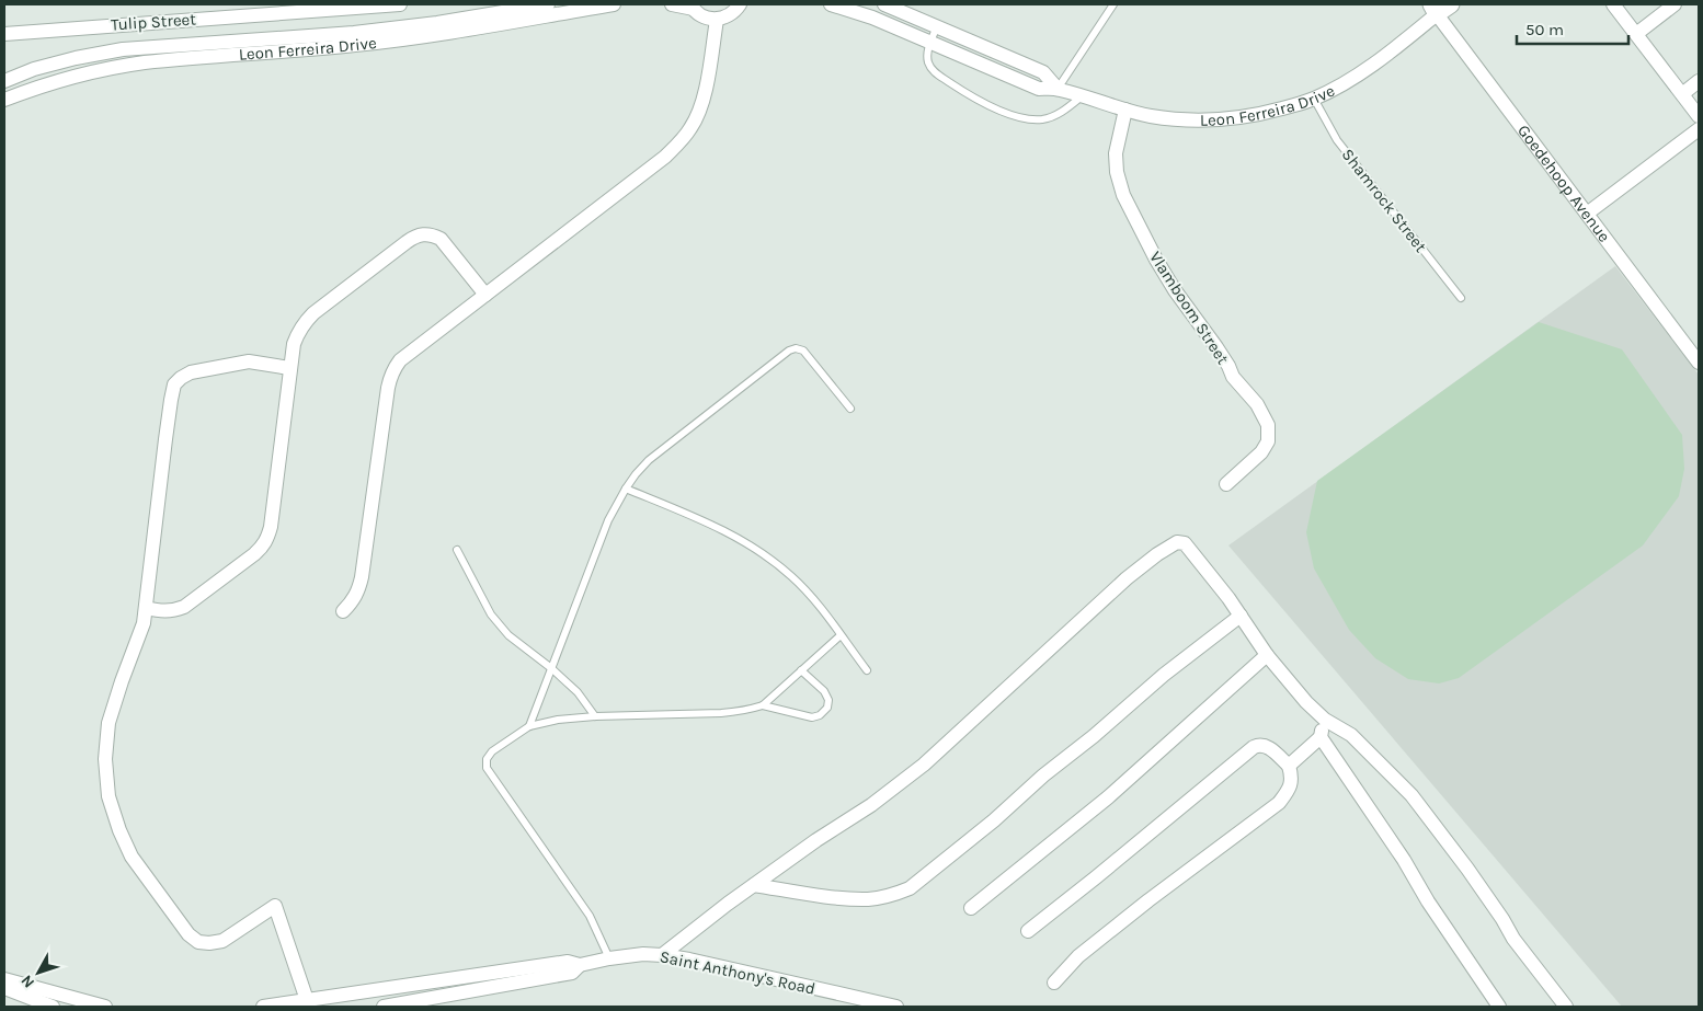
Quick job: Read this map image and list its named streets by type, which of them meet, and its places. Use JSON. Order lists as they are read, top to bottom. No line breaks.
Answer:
{"streets":{"street":["Tulip Street","Leon Ferreira Drive","Goedehoop Avenue","Vlamboom Street","Saint Anthony's Road"],"lane":["Shamrock Street"]},"crossings":[["Leon Ferreira Drive","Goedehoop Avenue"],["Leon Ferreira Drive","Shamrock Street"],["Leon Ferreira Drive","Vlamboom Street"]],"scale_bar":"50 m","north":"bottom left"}
